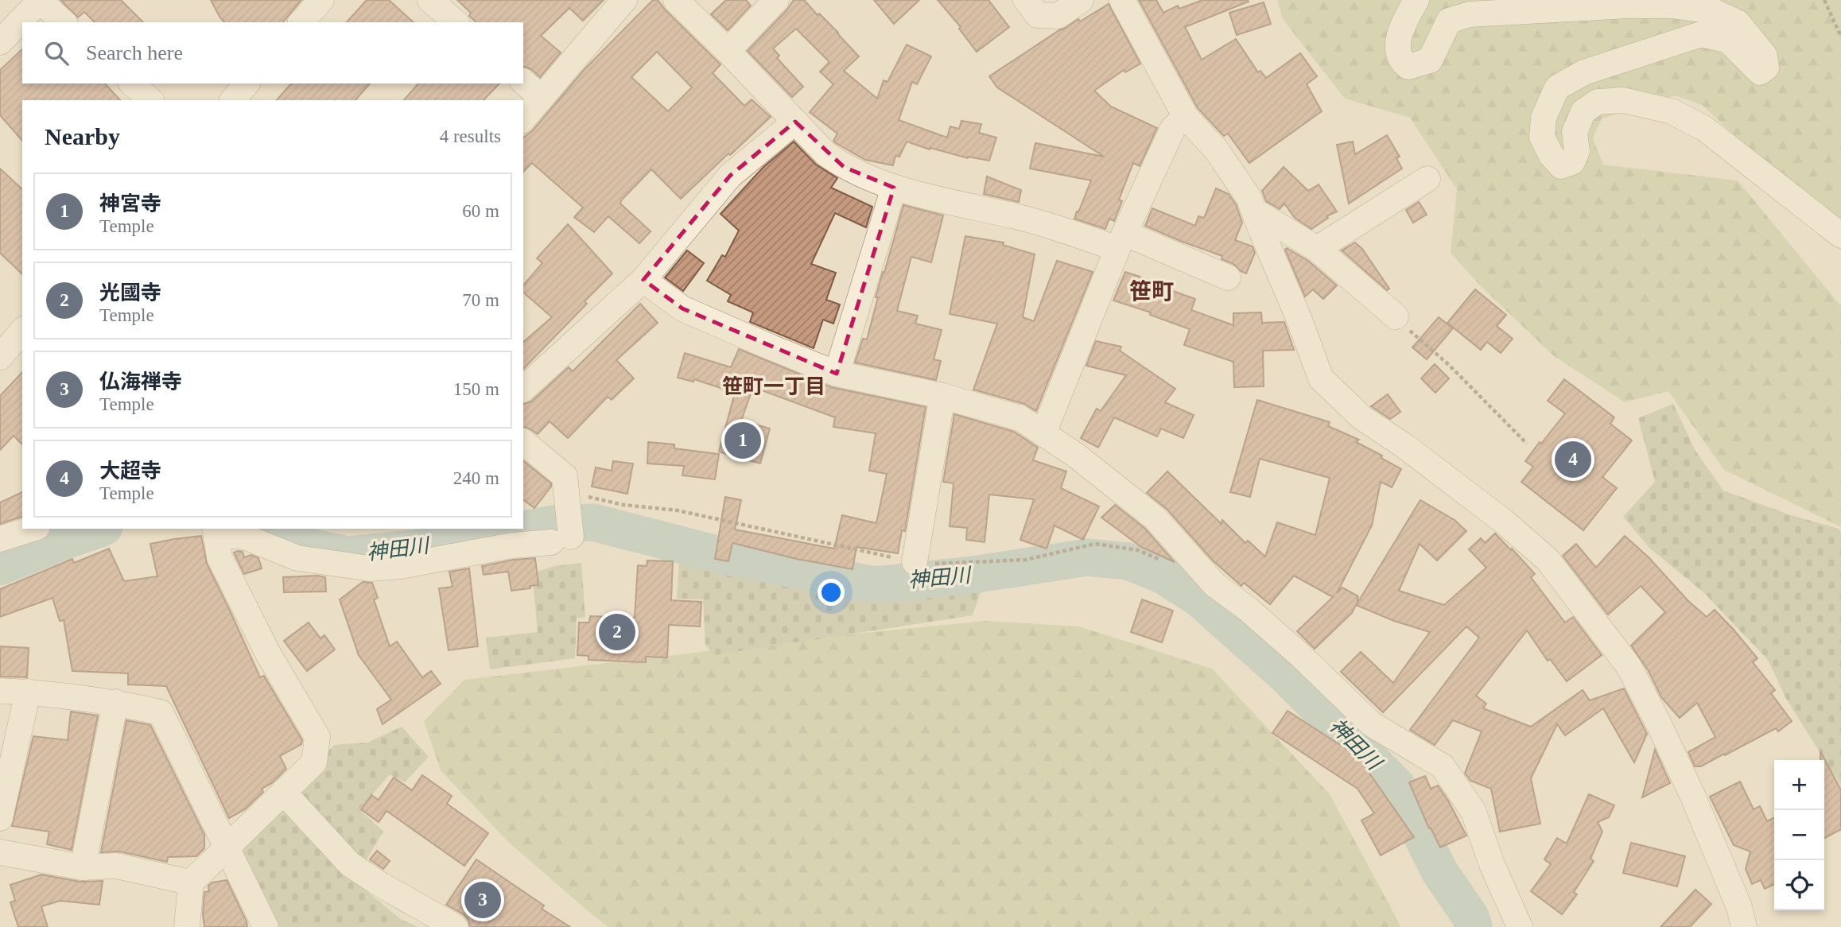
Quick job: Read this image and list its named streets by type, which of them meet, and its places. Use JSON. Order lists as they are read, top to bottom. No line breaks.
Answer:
{"districts":["笹町","笹町一丁目"],"water":["神田川"],"page":{"search":"Search here","heading":["Nearby","4 results"],"list":[{"mark":"1","name":"神宮寺","note":"Temple","value":"60 m"},{"mark":"2","name":"光國寺","note":"Temple","value":"70 m"},{"mark":"3","name":"仏海禅寺","note":"Temple","value":"150 m"},{"mark":"4","name":"大超寺","note":"Temple","value":"240 m"}],"pins":["1","4","2","3"],"map_buttons":["+","−"]}}
